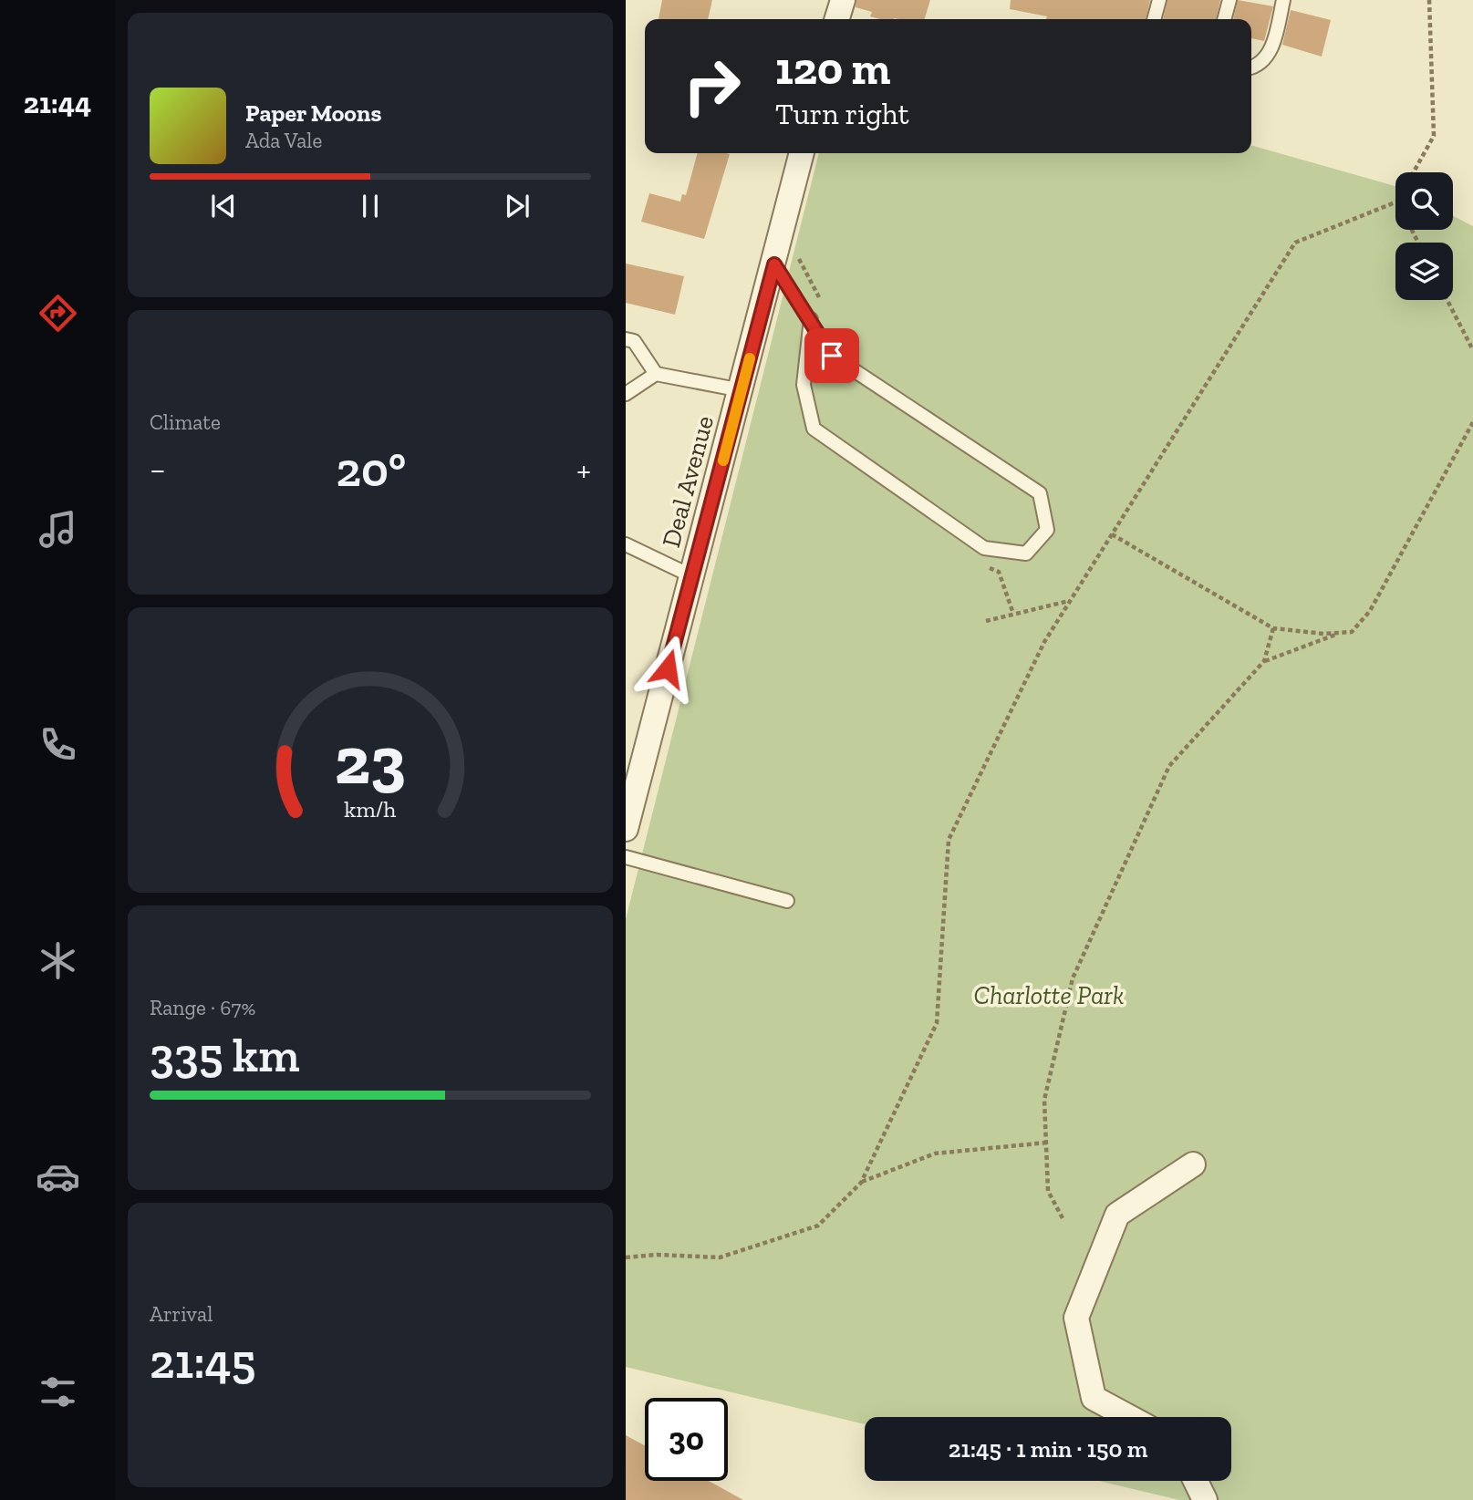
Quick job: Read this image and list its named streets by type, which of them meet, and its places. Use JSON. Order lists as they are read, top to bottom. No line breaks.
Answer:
{"streets":{"street":["Deal Avenue"]},"parks":["Charlotte Park"],"page":{"tabs":"21:44","turn":["120 m","Turn right"],"song":["Paper Moons","Ada Vale"],"tile":["Climate",["Range · 67%","335 km"],["Arrival","21:45"]],"heat":["−","20°","+"],"limit":"30","trip":"21:45 · 1 min · 150 m","gauge":["23","km/h"]}}
